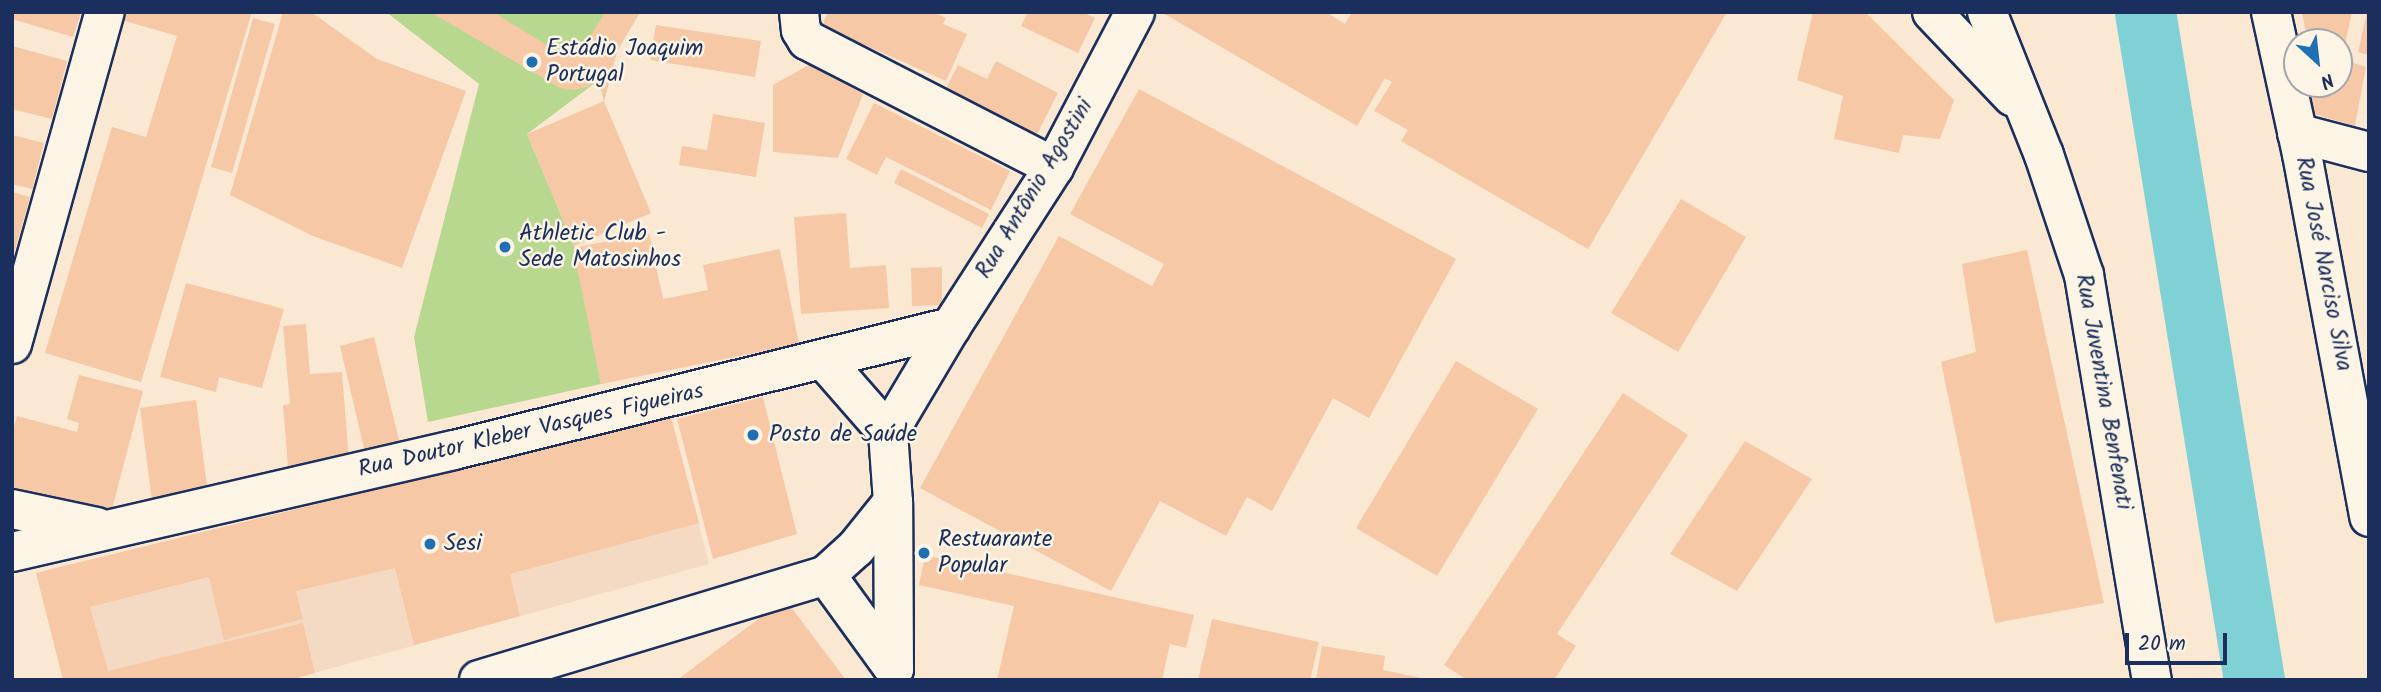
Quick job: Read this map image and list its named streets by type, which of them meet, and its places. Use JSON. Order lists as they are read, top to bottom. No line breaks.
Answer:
{"streets":{"street":["Rua Antônio Agostini","Rua José Narciso Silva","Rua Juventina Benfenati","Rua Doutor Kleber Vasques Figueiras"]},"crossings":[["Rua Antônio Agostini","Rua Doutor Kleber Vasques Figueiras"]],"places":["Estádio Joaquim Portugal","Athletic Club - Sede Matosinhos","Posto de Saúde","Sesi","Restuarante Popular"],"scale_bar":"20 m","north":"bottom right"}
